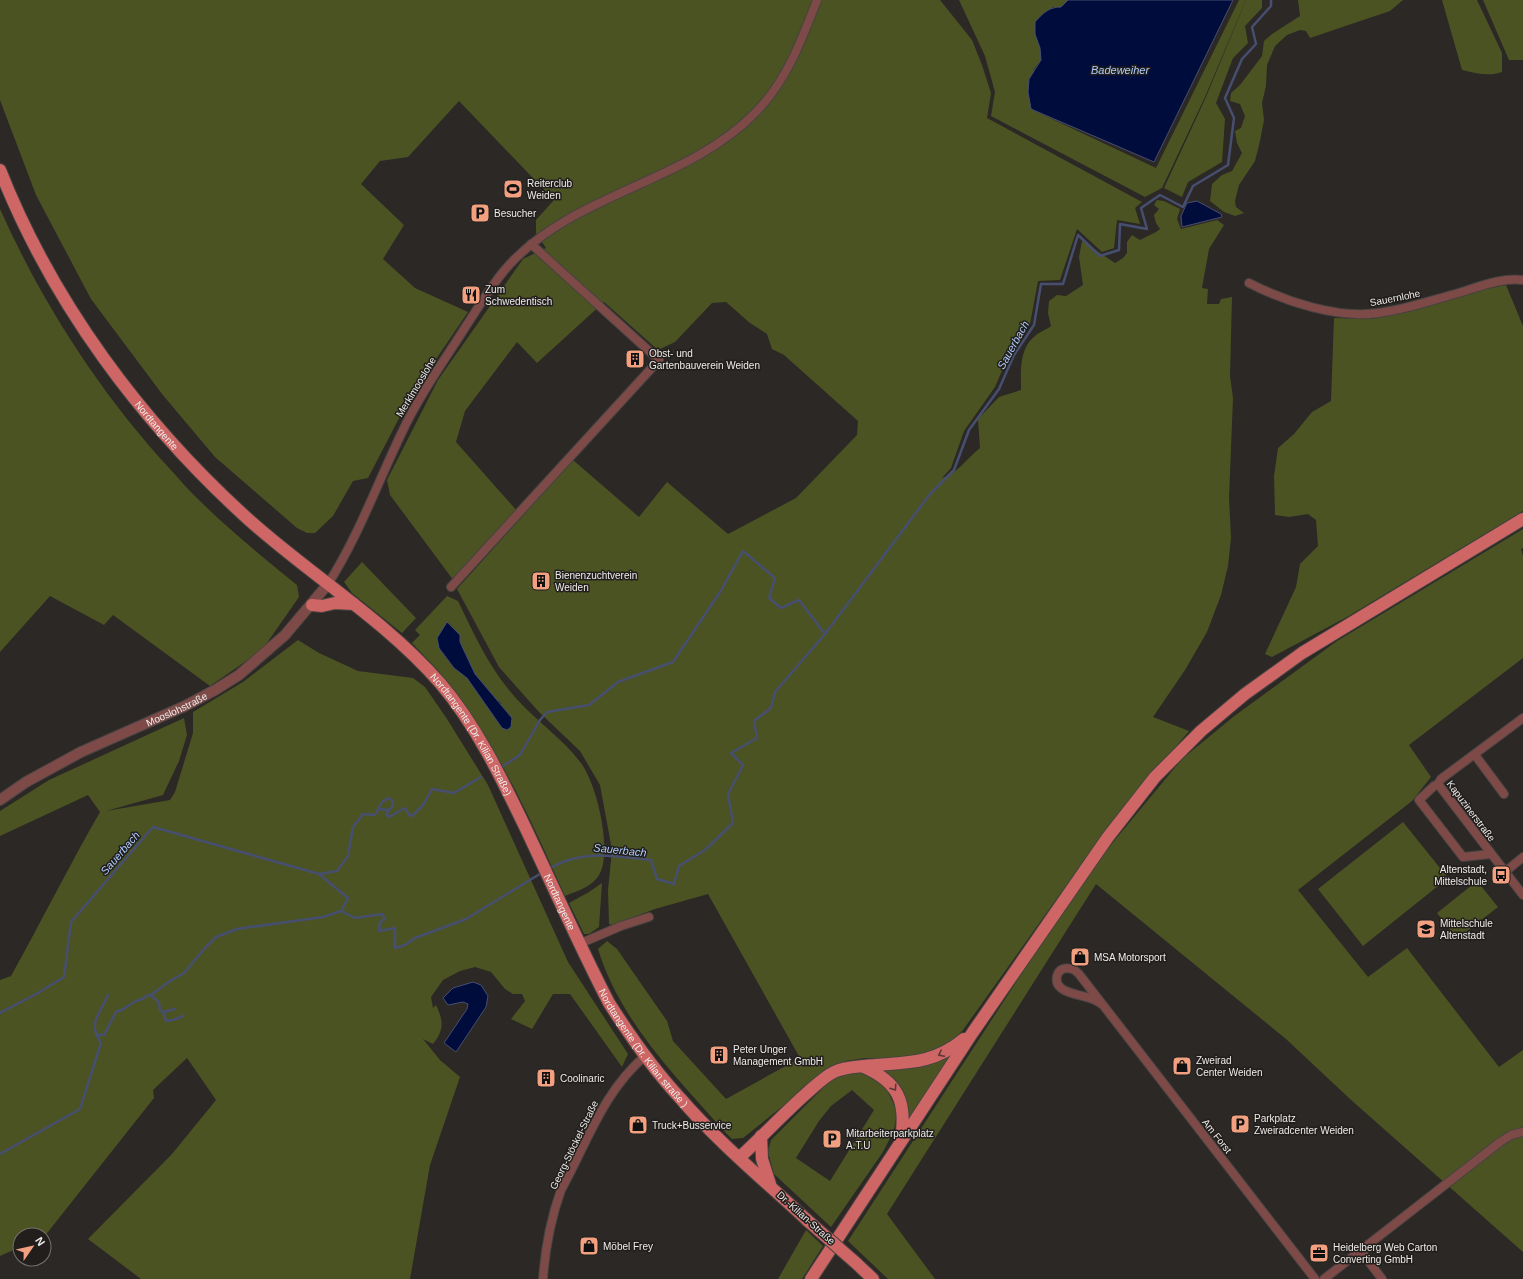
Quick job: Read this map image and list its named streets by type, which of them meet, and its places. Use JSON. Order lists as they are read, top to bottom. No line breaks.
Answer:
{"streets":{"main road":["Nordtangente","Nordtangente (Dr. Kilian Straße)","Nordtangente (Dr. Kilian straße )","Dr.-Kilian-Straße"],"street":["Sauernlohe","Merklmooslohe","Mooslohstraße","Kapuzinerstraße","Am Forst","Georg-Stöckel-Straße"]},"crossings":[["Merklmooslohe","Nordtangente"],["Merklmooslohe","Mooslohstraße"],["Nordtangente","Mooslohstraße"],["Nordtangente","Nordtangente (Dr. Kilian Straße)"],["Nordtangente","Nordtangente (Dr. Kilian straße )"],["Nordtangente (Dr. Kilian straße )","Georg-Stöckel-Straße"],["Nordtangente (Dr. Kilian straße )","Dr.-Kilian-Straße"]],"water":["Badeweiher","Sauerbach"],"places":{"sports":["Reiterclub Weiden"],"parking":["Besucher","Parkplatz Zweiradcenter Weiden","Mitarbeiterparkplatz A.T.U"],"restaurant":["Zum Schwedentisch"],"building":["Obst- und Gartenbauverein Weiden","Bienenzuchtverein Weiden","Peter Unger Management GmbH","Coolinaric"],"bus stop":["Altenstadt, Mittelschule"],"school or university":["Mittelschule Altenstadt"],"shop":["MSA Motorsport","Zweirad Center Weiden","Truck+Busservice","Möbel Frey"],"office":["Heidelberg Web Carton Converting GmbH"]},"north":"top right"}
